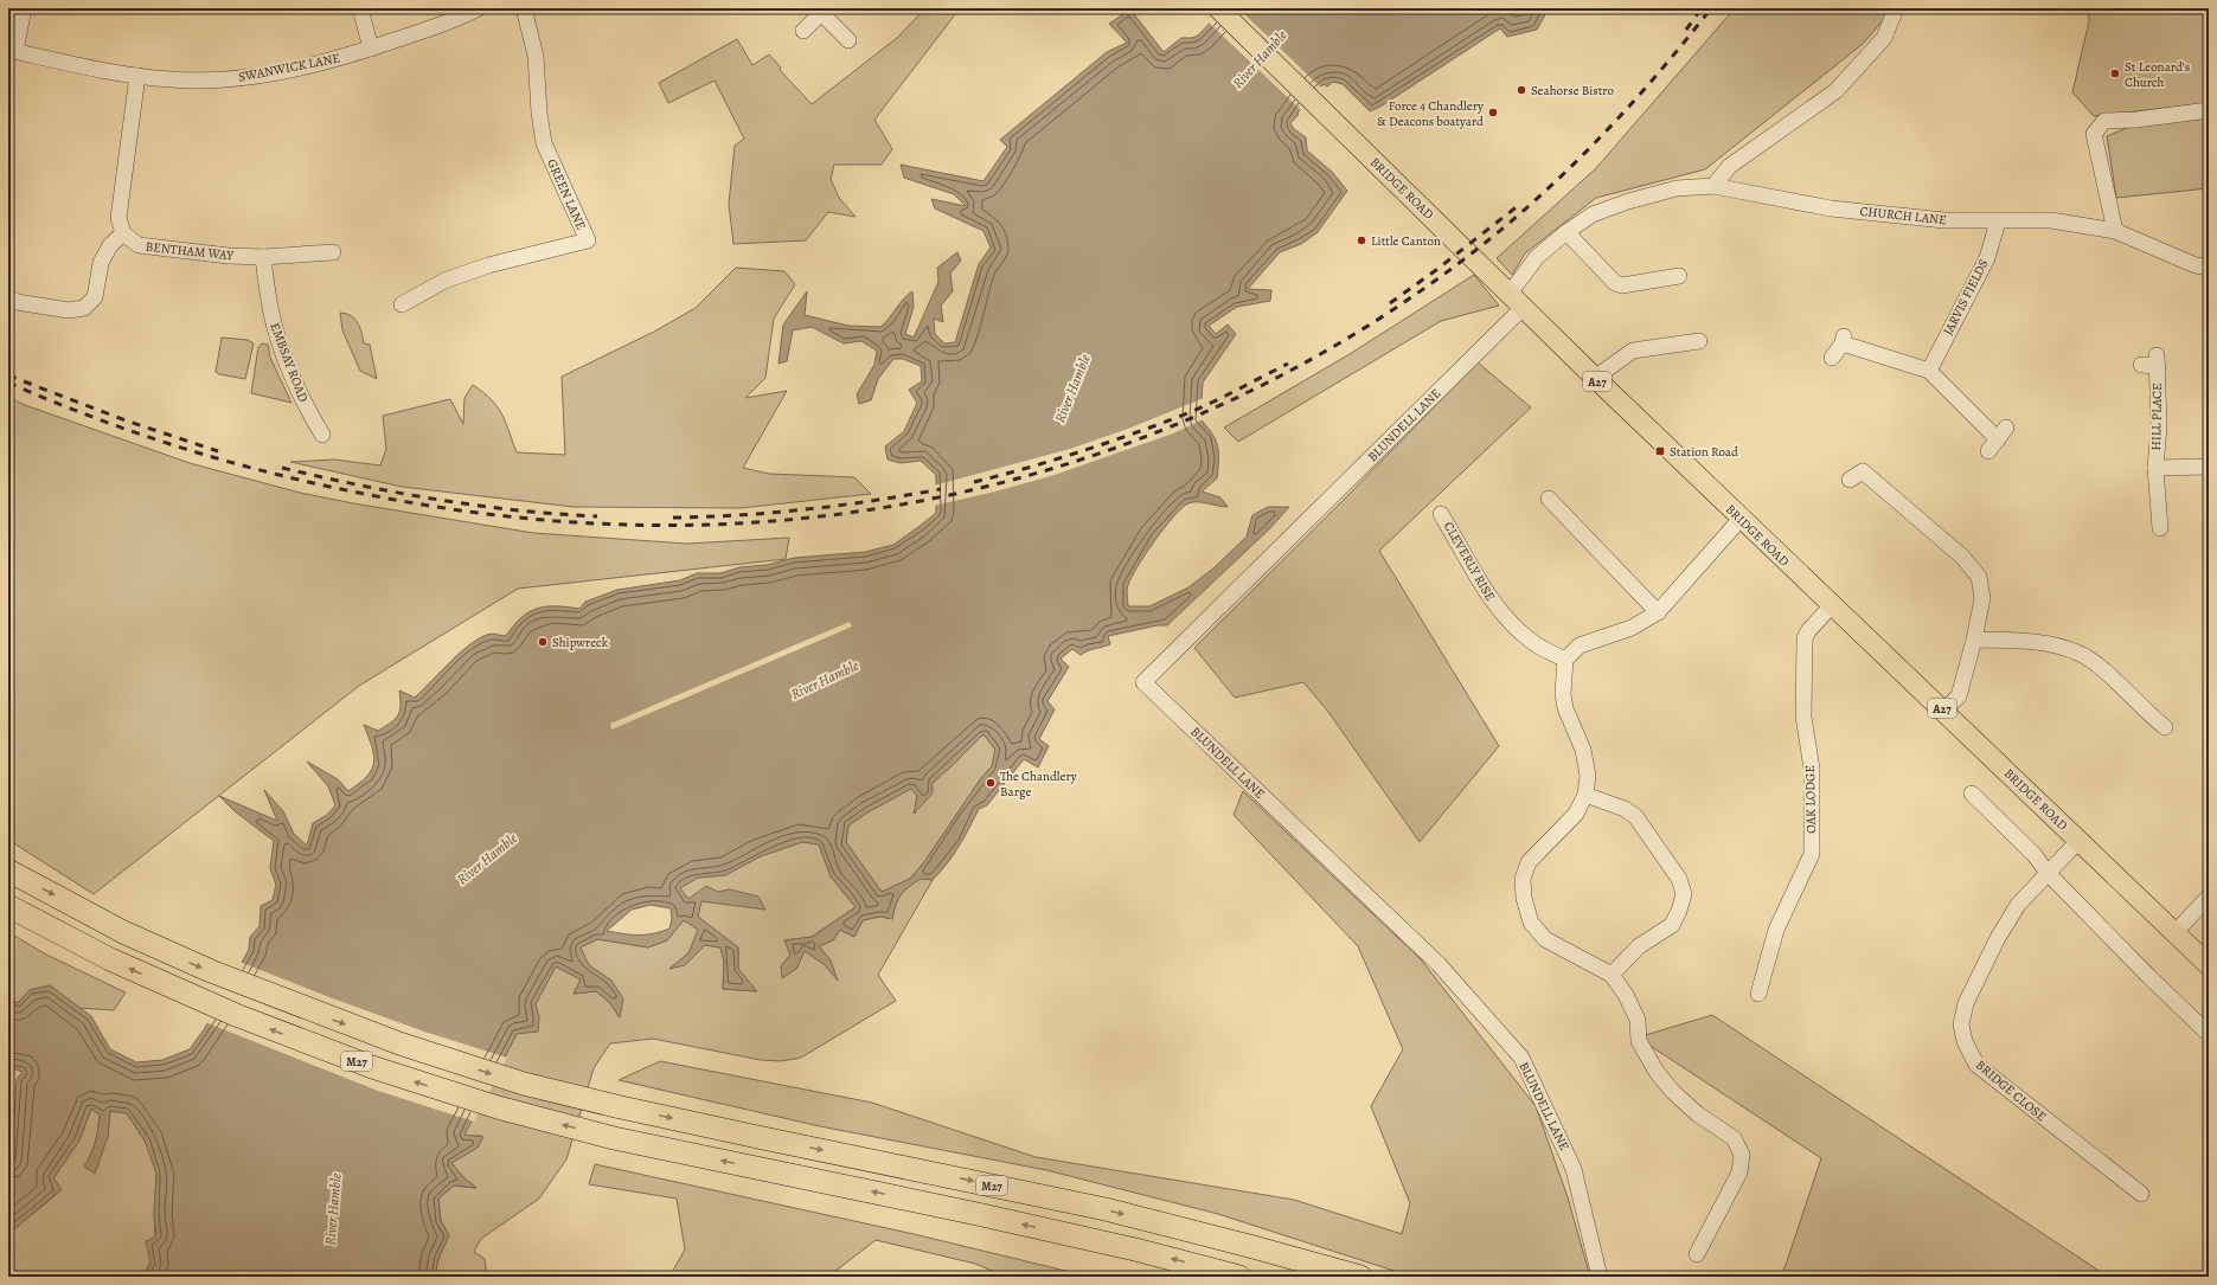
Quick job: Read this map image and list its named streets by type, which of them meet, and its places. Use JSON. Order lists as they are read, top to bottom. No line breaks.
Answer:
{"streets":{"highway":["M27"],"main road":["BRIDGE ROAD","A27"],"street":["SWANWICK LANE","GREEN LANE","CHURCH LANE","BENTHAM WAY","JARVIS FIELDS","EMBSAY ROAD","HILL PLACE","BLUNDELL LANE","CLEVERLY RISE","OAK LODGE","BRIDGE CLOSE"]},"crossings":[["BRIDGE ROAD","CHURCH LANE"],["BRIDGE ROAD","BLUNDELL LANE"],["BRIDGE ROAD","OAK LODGE"],["BRIDGE ROAD","BRIDGE CLOSE"],["CHURCH LANE","JARVIS FIELDS"],["CHURCH LANE","BLUNDELL LANE"],["BENTHAM WAY","EMBSAY ROAD"]],"water":["River Hamble"],"places":{"other":["St Leonard’s Church","Seahorse Bistro","Force 4 Chandlery & Deacons boatyard","Little Canton","Shipwreck","The Chandlery Barge"],"transit":["Station Road"]}}
